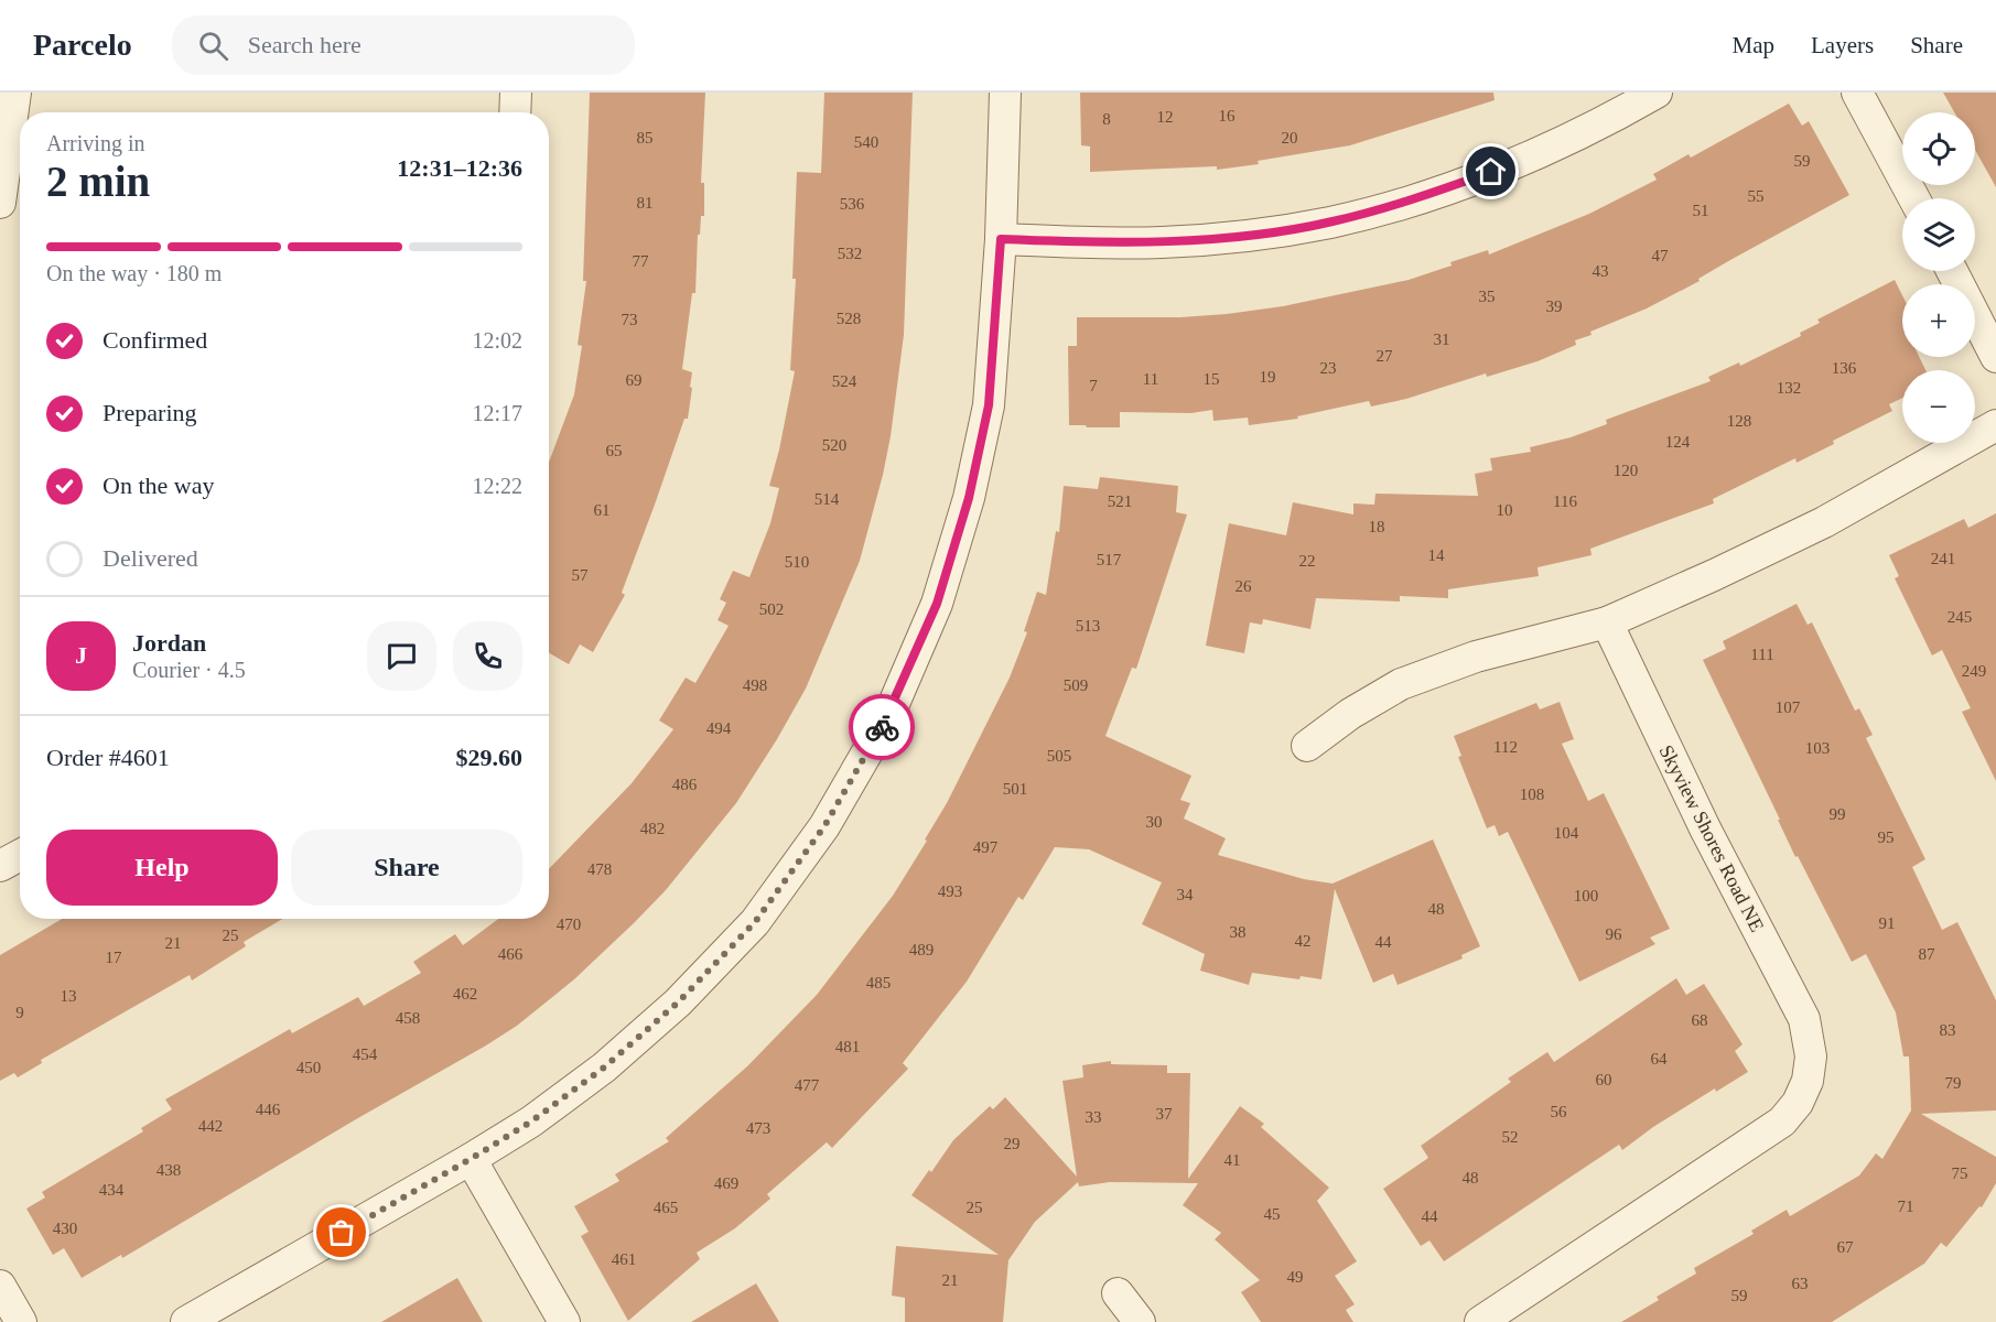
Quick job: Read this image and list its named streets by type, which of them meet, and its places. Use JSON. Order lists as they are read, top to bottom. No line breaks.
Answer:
{"streets":{"street":["Skyview Shores Road NE"]},"house_numbers":["16","12","8","85","20","540","59","55","81","536","51","532","47","77","43","35","39","528","73","31","27","23","136","19","11","15","69","524","7","132","128","124","520","65","120","514","521","116","61","10","18","14","241","517","22","510","57","26","502","245","513","111","249","498","509","107","494","112","103","505","486","501","108","99","30","482","104","95","497","478","493","34","100","48","91","470","38","96","25","42","44","21","489","466","87","17","485","462","13","9","458","68","83","481","454","64","450","60","79","477","446","56","37","33","442","473","52","29","41","438","75","48","469","434","71","465","25","45","44","430","67","461","49","21","63","59"],"page":{"header":"Parcelo","search":"Search here","nav":["Map","Layers","Share"],"map_buttons":["+","−"],"heading":["2 min","Arriving in","12:31–12:36"],"panel":["Jordan","Courier · 4.5","Order #4601","$29.60"],"bar":"On the way · 180 m","list":[["Confirmed","12:02"],["Preparing","12:17"],["On the way","12:22"],"Delivered"],"round":"J","buttons":["Help","Share"]}}
